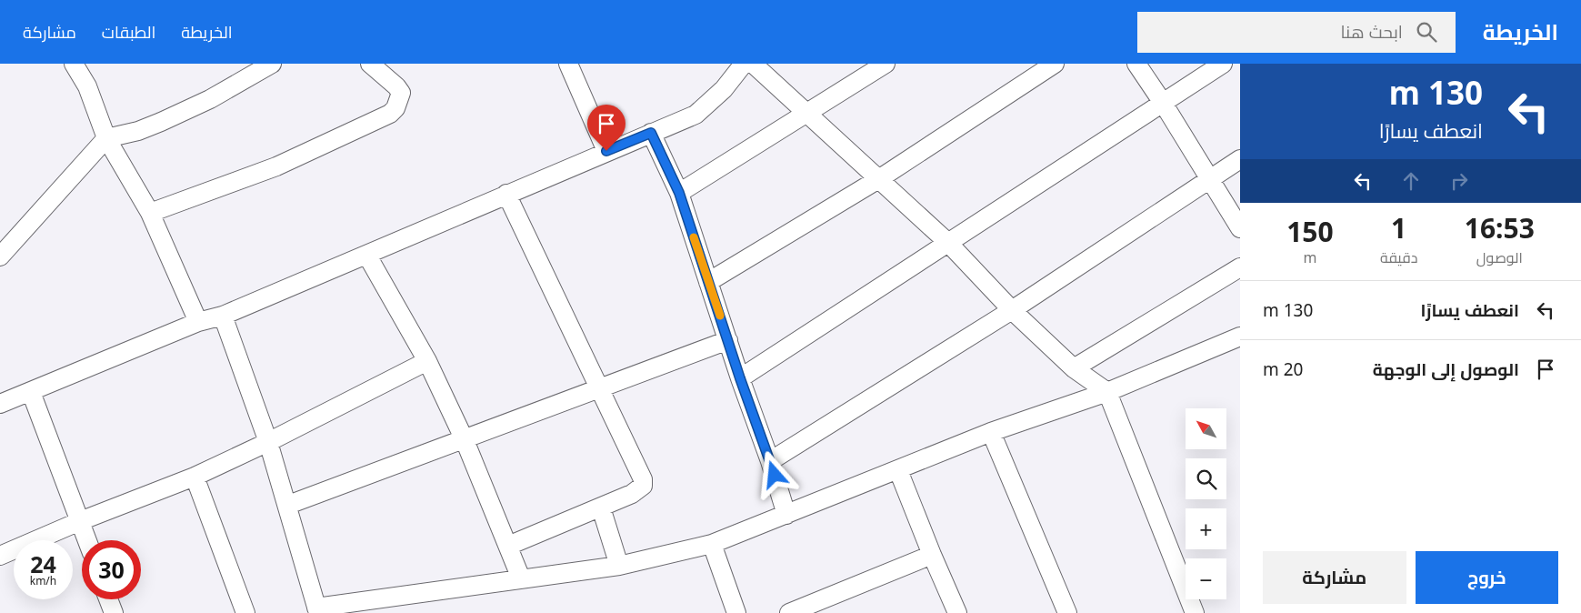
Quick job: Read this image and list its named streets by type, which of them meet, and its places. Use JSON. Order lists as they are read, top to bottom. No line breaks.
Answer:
{"north":"top left","page":{"header":"الخريطة","search":"ابحث هنا","nav":["الخريطة","الطبقات","مشاركة"],"turn":["130 m","انعطف يسارًا"],"eta":["16:53","الوصول","1","دقيقة","150","m"],"list":[{"name":"انعطف يسارًا","value":"130 m"},{"name":"الوصول إلى الوجهة","value":"20 m"}],"map_buttons":["+","−"],"speed":"24 km/h","limit":"30","buttons":["خروج","مشاركة"]}}
